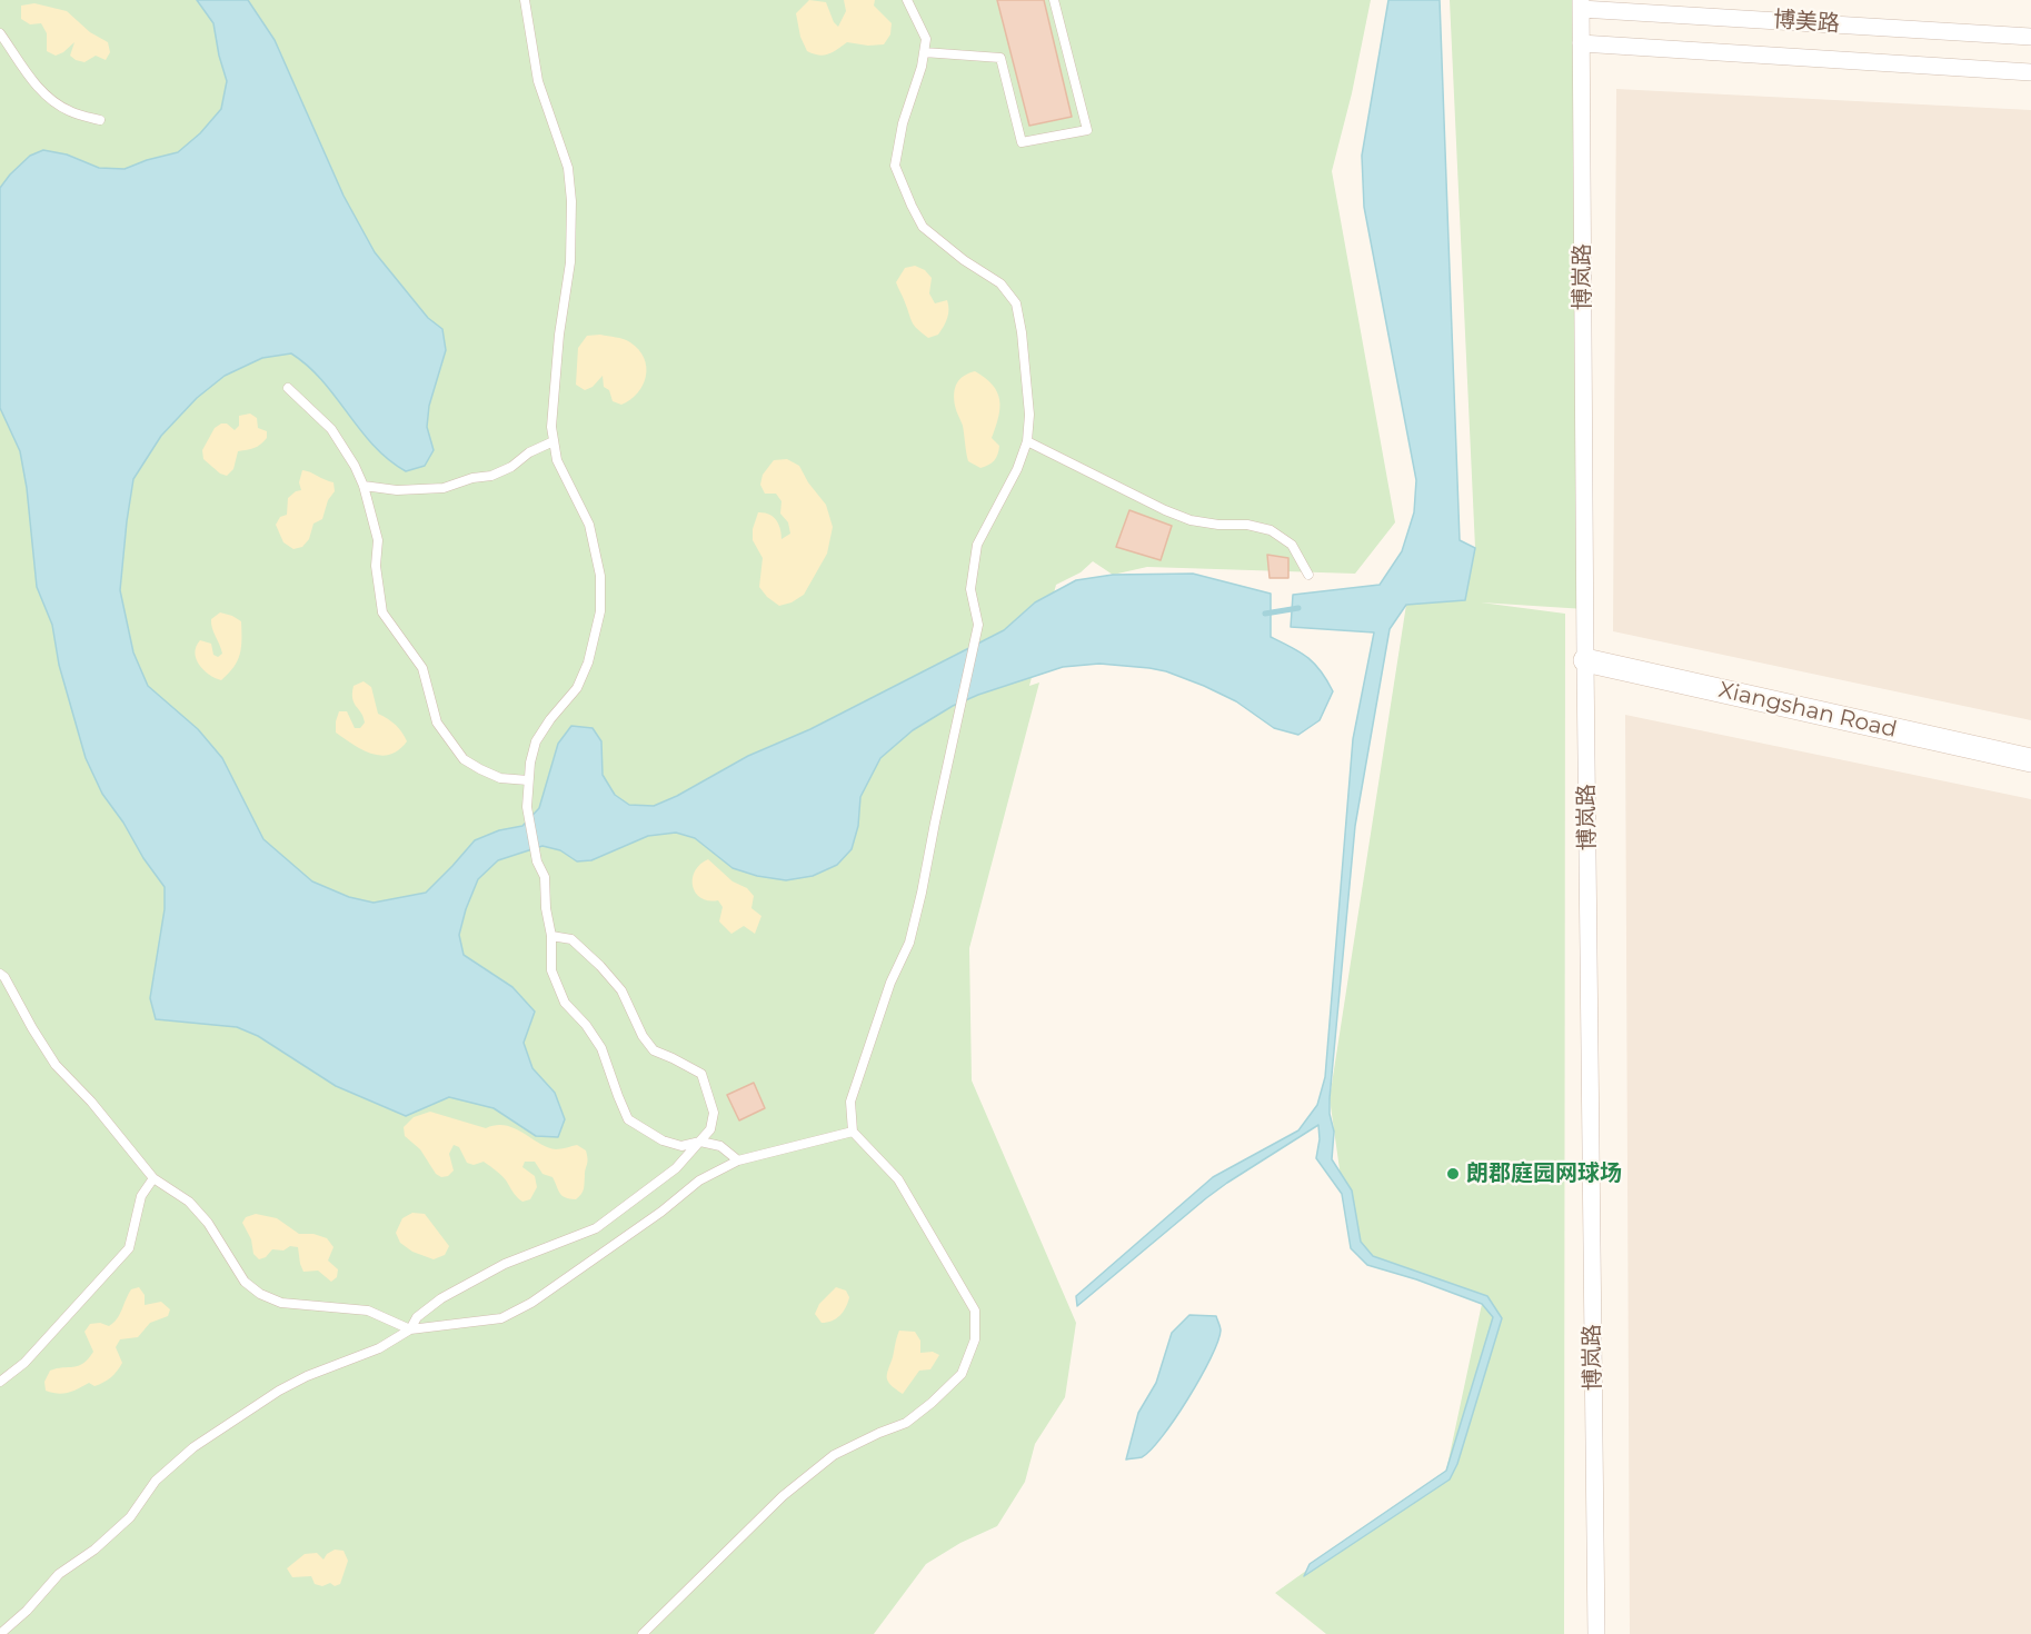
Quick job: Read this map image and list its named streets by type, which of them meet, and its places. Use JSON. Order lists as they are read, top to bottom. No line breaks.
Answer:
{"streets":{"main road":["Xiangshan Road"],"street":["博美路","博岚路"]},"crossings":[["博美路","博岚路"],["博岚路","Xiangshan Road"]],"places":["朗郡庭园网球场"]}
